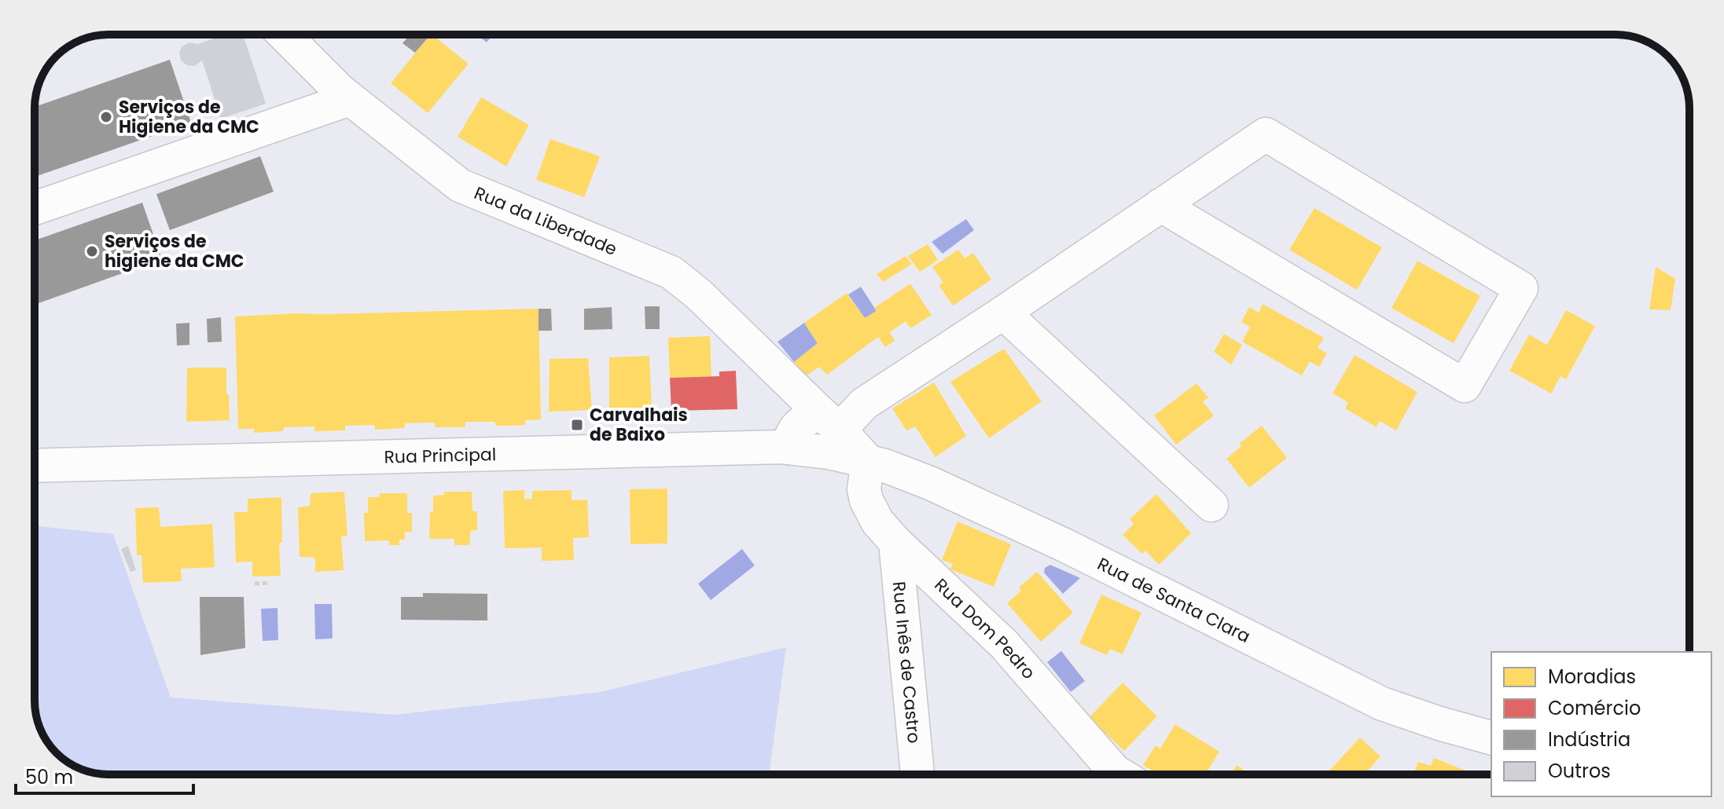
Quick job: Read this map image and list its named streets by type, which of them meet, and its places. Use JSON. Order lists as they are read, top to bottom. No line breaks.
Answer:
{"streets":{"street":["Rua da Liberdade","Rua Principal","Rua de Santa Clara","Rua Dom Pedro","Rua Inês de Castro"]},"crossings":[["Rua da Liberdade","Rua Principal"],["Rua da Liberdade","Rua de Santa Clara"],["Rua da Liberdade","Rua Dom Pedro"],["Rua Principal","Rua de Santa Clara"],["Rua Principal","Rua Dom Pedro"],["Rua de Santa Clara","Rua Dom Pedro"],["Rua Dom Pedro","Rua Inês de Castro"]],"places":{"other":["Serviços de Higiene da CMC","Serviços de higiene da CMC"],"transit":["Carvalhais de Baixo"]},"legend":["Moradias","Comércio","Indústria","Outros"],"scale_bar":"50 m"}
